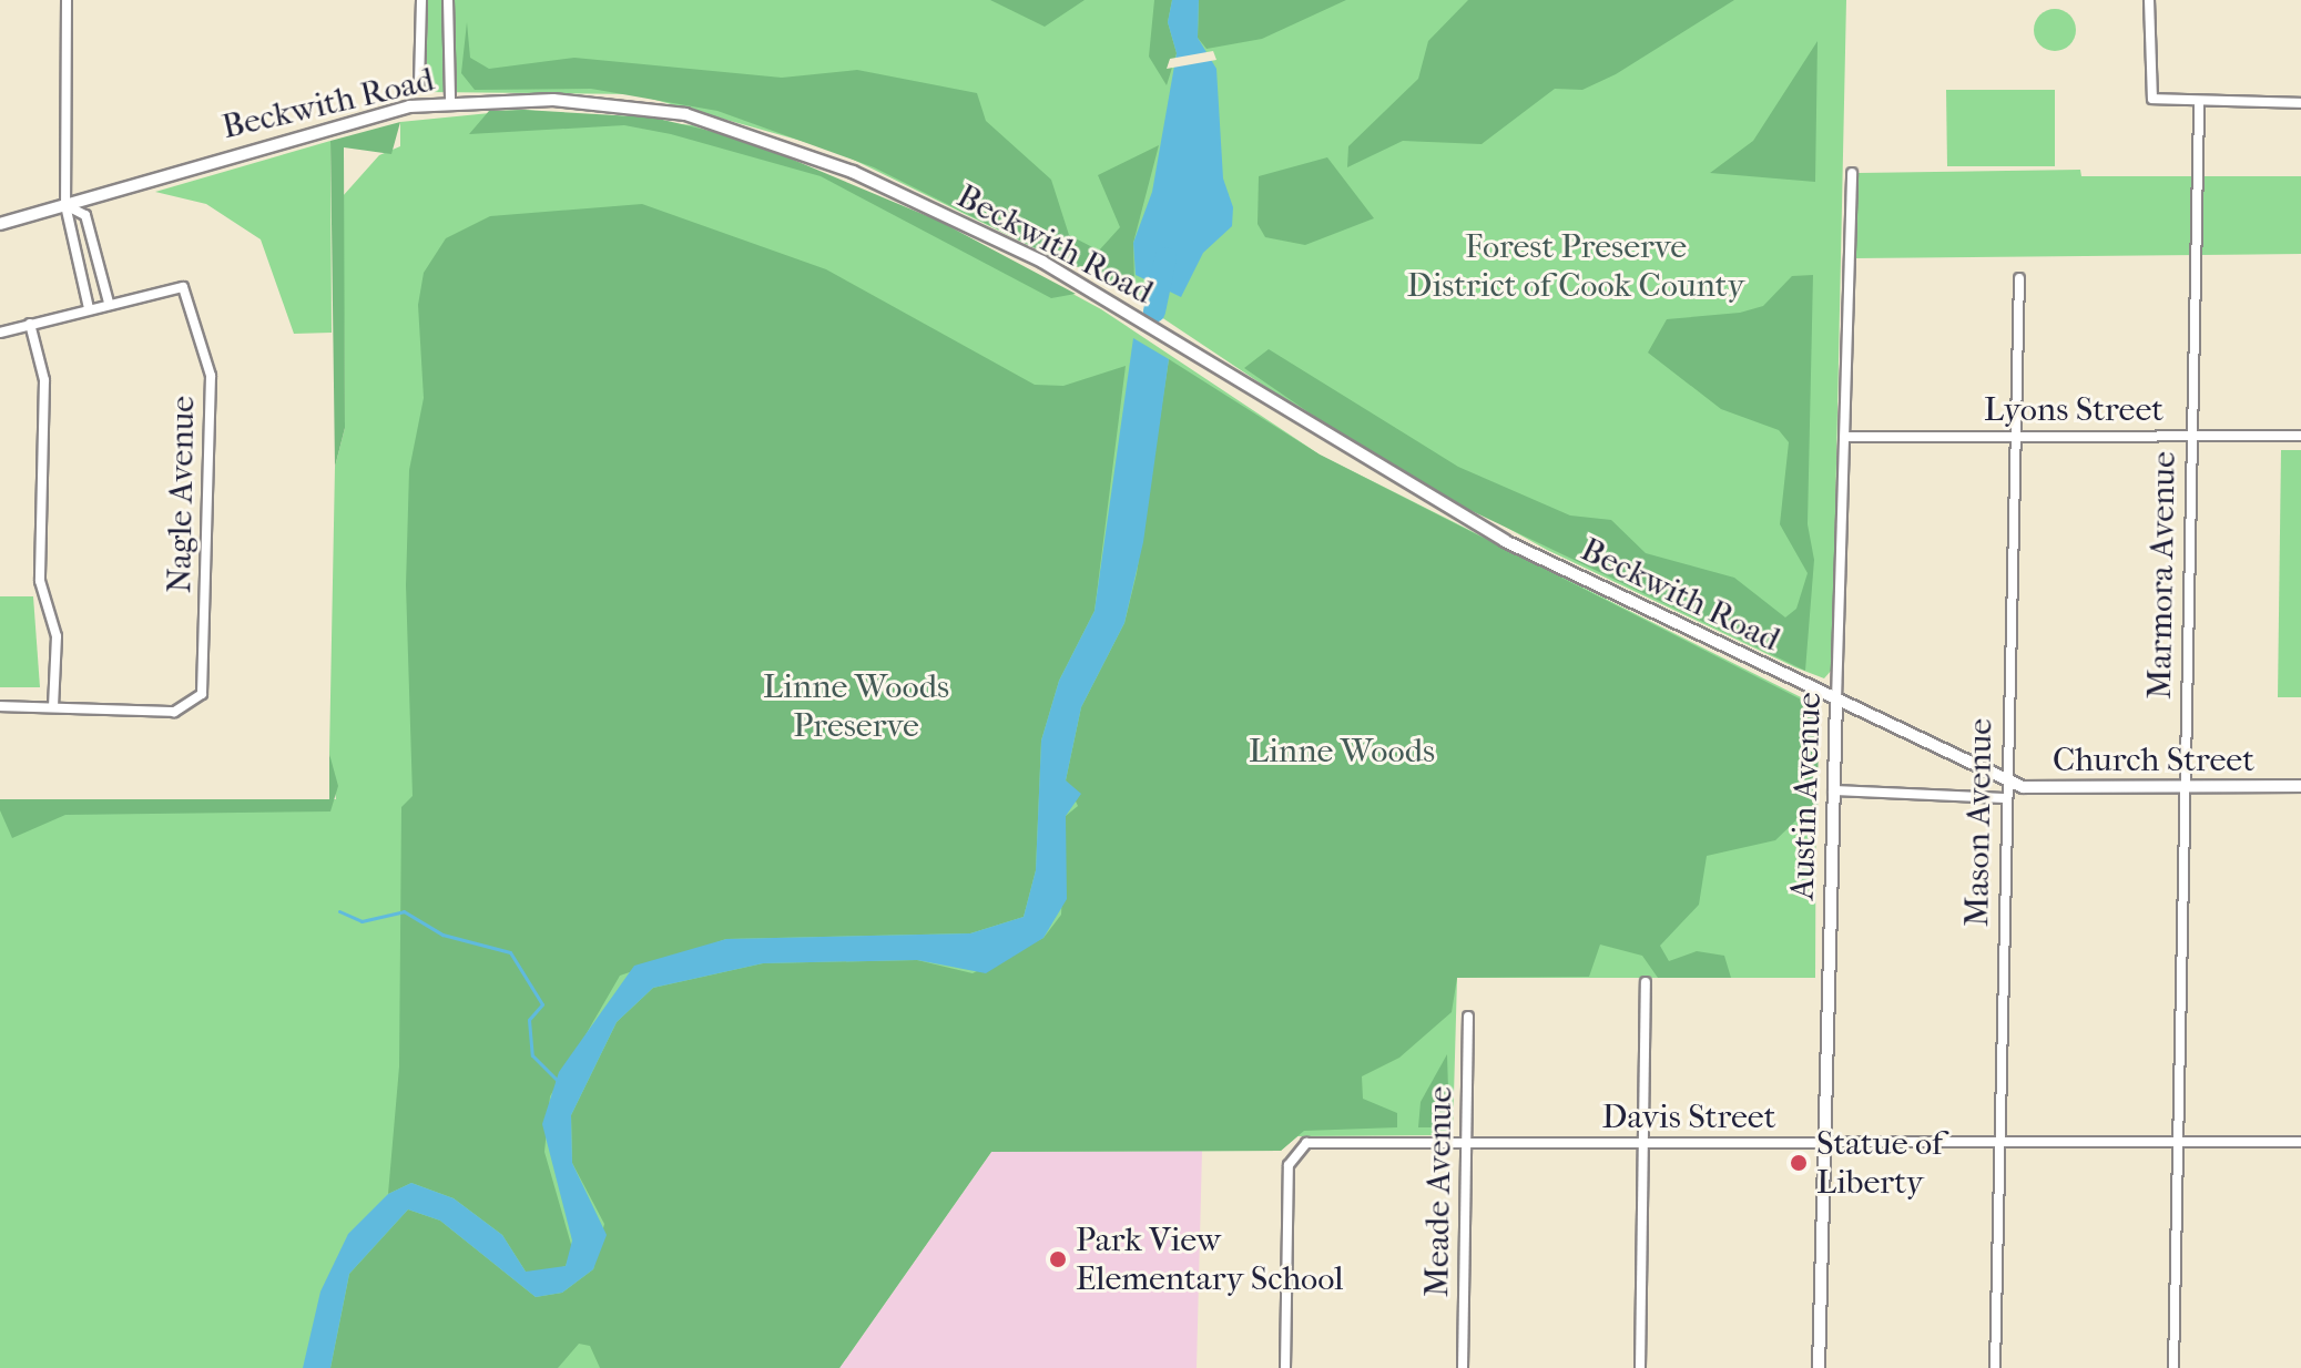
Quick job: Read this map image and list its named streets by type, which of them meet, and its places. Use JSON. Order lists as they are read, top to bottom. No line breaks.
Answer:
{"streets":{"street":["Beckwith Road","Lyons Street","Nagle Avenue","Marmora Avenue","Church Street","Austin Avenue","Mason Avenue","Davis Street","Meade Avenue"]},"crossings":[["Beckwith Road","Church Street"],["Beckwith Road","Austin Avenue"],["Beckwith Road","Mason Avenue"],["Lyons Street","Marmora Avenue"],["Lyons Street","Austin Avenue"],["Lyons Street","Mason Avenue"],["Marmora Avenue","Church Street"],["Marmora Avenue","Davis Street"],["Church Street","Austin Avenue"],["Church Street","Mason Avenue"],["Austin Avenue","Davis Street"],["Mason Avenue","Davis Street"],["Davis Street","Meade Avenue"]],"parks":["Forest Preserve District of Cook County","Linne Woods Preserve","Linne Woods"],"places":["Statue of Liberty","Park View Elementary School"]}
